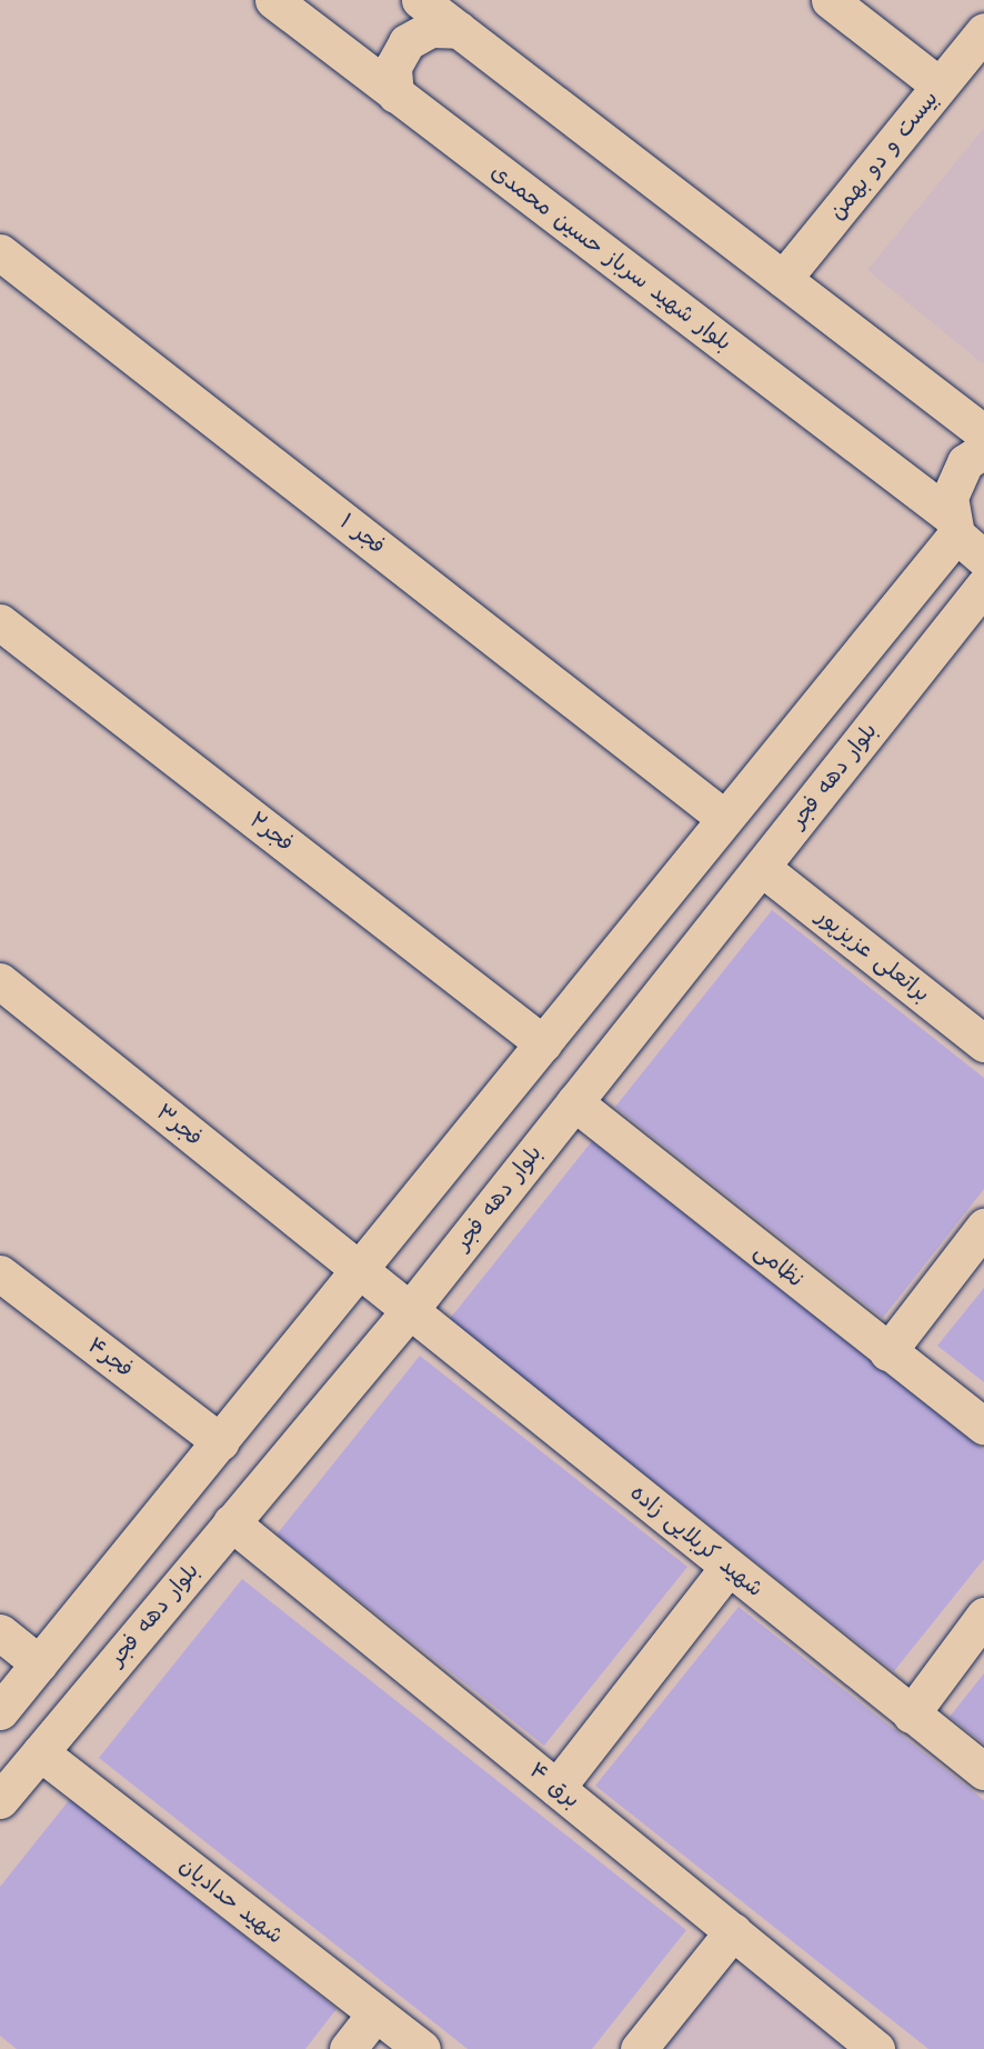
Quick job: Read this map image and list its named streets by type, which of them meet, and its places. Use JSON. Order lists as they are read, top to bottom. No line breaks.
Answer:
{"streets":{"street":["بیست و دو بهمن","بلوار شهید سرباز حسین محمدی","فجر ۱","بلوار دهه فجر","فجر۲","براتعلی عزیزپور","فجر۳","نظامی","فجر۴","شهید کربلایی زاده","برق ۴","شهید حدادیان"]},"crossings":[["بلوار دهه فجر","براتعلی عزیزپور"],["بلوار دهه فجر","فجر۳"],["بلوار دهه فجر","نظامی"],["بلوار دهه فجر","شهید کربلایی زاده"],["بلوار دهه فجر","برق ۴"],["بلوار دهه فجر","شهید حدادیان"],["فجر۳","شهید کربلایی زاده"]]}
